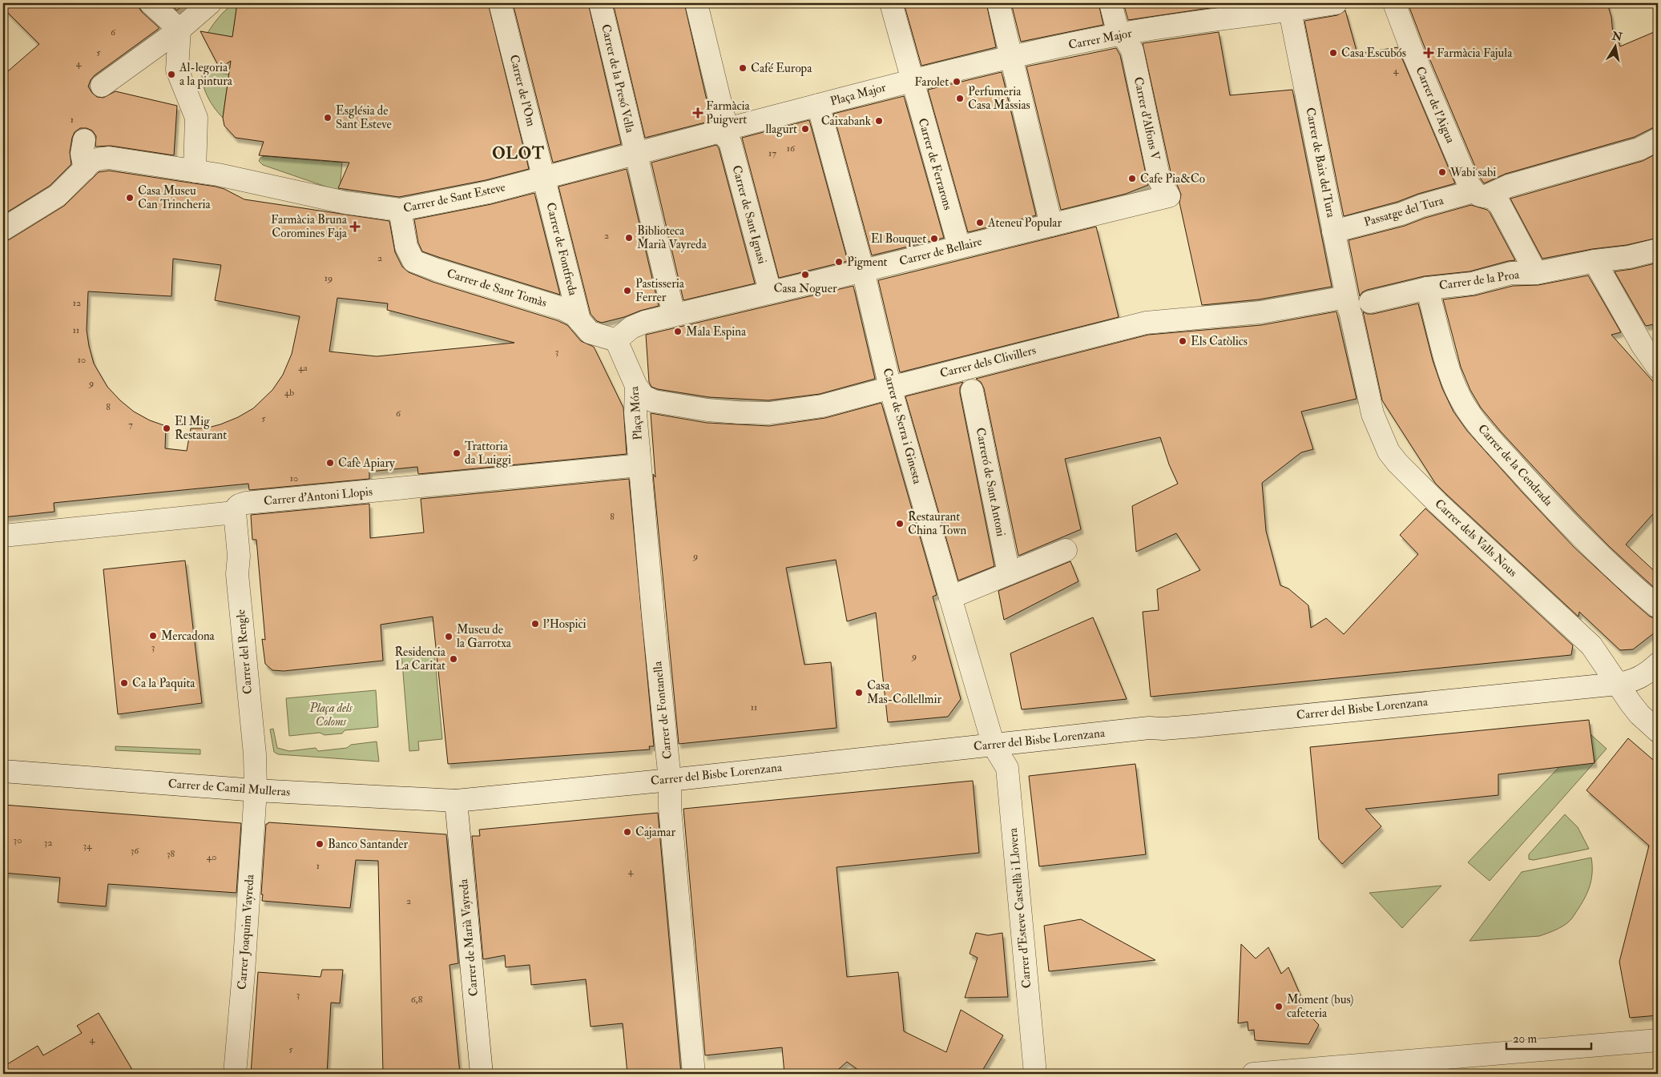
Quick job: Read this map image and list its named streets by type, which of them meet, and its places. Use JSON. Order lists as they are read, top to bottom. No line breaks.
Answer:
{"streets":{"street":["Carrer Major","Carrer de la Presó Vella","Carrer de l'Om","Plaça Major","Carrer de l'Aigua","Carrer d'Alfons V","Carrer de Baix del Tura","Carrer de Ferrarons","Carrer de Sant Esteve","Passatge del Tura","Carrer de Sant Ignasi","Carrer de Fontfreda","Carrer de Bellaire","Carrer de la Proa","Carrer de Sant Tomàs","Carrer dels Clivillers","Plaça Móra","Carrer de Serra i Ginesta","Carrer de la Cendrada","Carreró de Sant Antoni","Carrer d'Antoni Llopis","Carrer dels Valls Nous","Carrer del Rengle","Carrer del Bisbe Lorenzana","Carrer de Fontanella","Carrer de Camil Mulleras","Carrer d'Esteve Castellà i Llovera","Carrer Joaquim Vayreda","Carrer de Marià Vayreda"]},"crossings":[["Carrer Major","Plaça Major"],["Carrer Major","Carrer d'Alfons V"],["Carrer Major","Carrer de Baix del Tura"],["Carrer Major","Carrer de Ferrarons"],["Carrer de la Presó Vella","Carrer de Sant Esteve"],["Carrer de la Presó Vella","Carrer de Bellaire"],["Carrer de l'Om","Carrer de Sant Esteve"],["Carrer de l'Om","Carrer de Fontfreda"],["Plaça Major","Carrer de Ferrarons"],["Plaça Major","Carrer de Sant Esteve"],["Plaça Major","Carrer de Sant Ignasi"],["Plaça Major","Carrer de Serra i Ginesta"],["Carrer de l'Aigua","Passatge del Tura"],["Carrer de l'Aigua","Carrer de la Proa"],["Carrer d'Alfons V","Carrer de Bellaire"],["Carrer de Baix del Tura","Passatge del Tura"],["Carrer de Baix del Tura","Carrer de la Proa"],["Carrer de Baix del Tura","Carrer dels Clivillers"],["Carrer de Baix del Tura","Carrer dels Valls Nous"],["Carrer de Ferrarons","Carrer de Bellaire"],["Carrer de Sant Esteve","Carrer de Sant Ignasi"],["Carrer de Sant Esteve","Carrer de Fontfreda"],["Carrer de Sant Esteve","Carrer de Sant Tomàs"],["Carrer de Sant Ignasi","Carrer de Bellaire"],["Carrer de Fontfreda","Carrer de Sant Tomàs"],["Carrer de Bellaire","Carrer de Sant Tomàs"],["Carrer de Bellaire","Plaça Móra"],["Carrer de Bellaire","Carrer de Serra i Ginesta"],["Carrer de la Proa","Carrer dels Clivillers"],["Carrer de la Proa","Carrer de la Cendrada"],["Carrer de la Proa","Carrer dels Valls Nous"],["Carrer de Sant Tomàs","Plaça Móra"],["Carrer dels Clivillers","Plaça Móra"],["Carrer dels Clivillers","Carrer de Serra i Ginesta"],["Carrer dels Clivillers","Carreró de Sant Antoni"],["Carrer dels Clivillers","Carrer dels Valls Nous"],["Plaça Móra","Carrer d'Antoni Llopis"],["Plaça Móra","Carrer de Fontanella"],["Carrer de Serra i Ginesta","Carrer del Bisbe Lorenzana"],["Carrer de Serra i Ginesta","Carrer d'Esteve Castellà i Llovera"],["Carrer d'Antoni Llopis","Carrer del Rengle"],["Carrer d'Antoni Llopis","Carrer de Fontanella"],["Carrer dels Valls Nous","Carrer del Bisbe Lorenzana"],["Carrer del Rengle","Carrer de Camil Mulleras"],["Carrer del Rengle","Carrer Joaquim Vayreda"],["Carrer del Bisbe Lorenzana","Carrer de Fontanella"],["Carrer del Bisbe Lorenzana","Carrer de Camil Mulleras"],["Carrer del Bisbe Lorenzana","Carrer d'Esteve Castellà i Llovera"],["Carrer del Bisbe Lorenzana","Carrer de Marià Vayreda"],["Carrer de Camil Mulleras","Carrer Joaquim Vayreda"],["Carrer de Camil Mulleras","Carrer de Marià Vayreda"]],"districts":["OLOT"],"parks":["Plaça dels Coloms"],"places":{"other":["Casa Escubós","Café Europa","Al-legoria a la pintura","Farolet","Perfumeria Casa Massias","Església de Sant Esteve","Caixabank","llagurt","Wabi sabi","Cafe Pia&Co","Casa Museu Can Trincheria","Ateneu Popular","Biblioteca Marià Vayreda","El Bouquet","Pigment","Casa Noguer","Pastisseria Ferrer","Mala Espina","Els Catòlics","El Mig Restaurant","Trattoria da Luiggi","Cafè Apiary","Restaurant China Town","l'Hospici","Mercadona","Museu de la Garrotxa","Residencia La Caritat","Ca la Paquita","Casa Mas-Collellmir","Cajamar","Banco Santander","Moment (bus) cafeteria"],"health":["Farmàcia Fajula","Farmàcia Puigvert","Farmàcia Bruna Coromines Faja"]},"house_numbers":["6","5","4","4","1","16","17","2","2","19","12","11","3","10","4a","9","4b","8","6","5","7","10","8","9","3","9","11","30","32","34","36","38","40","1","4","2","3","6,8","4","5"],"scale_bar":"20 m","north":"top"}
